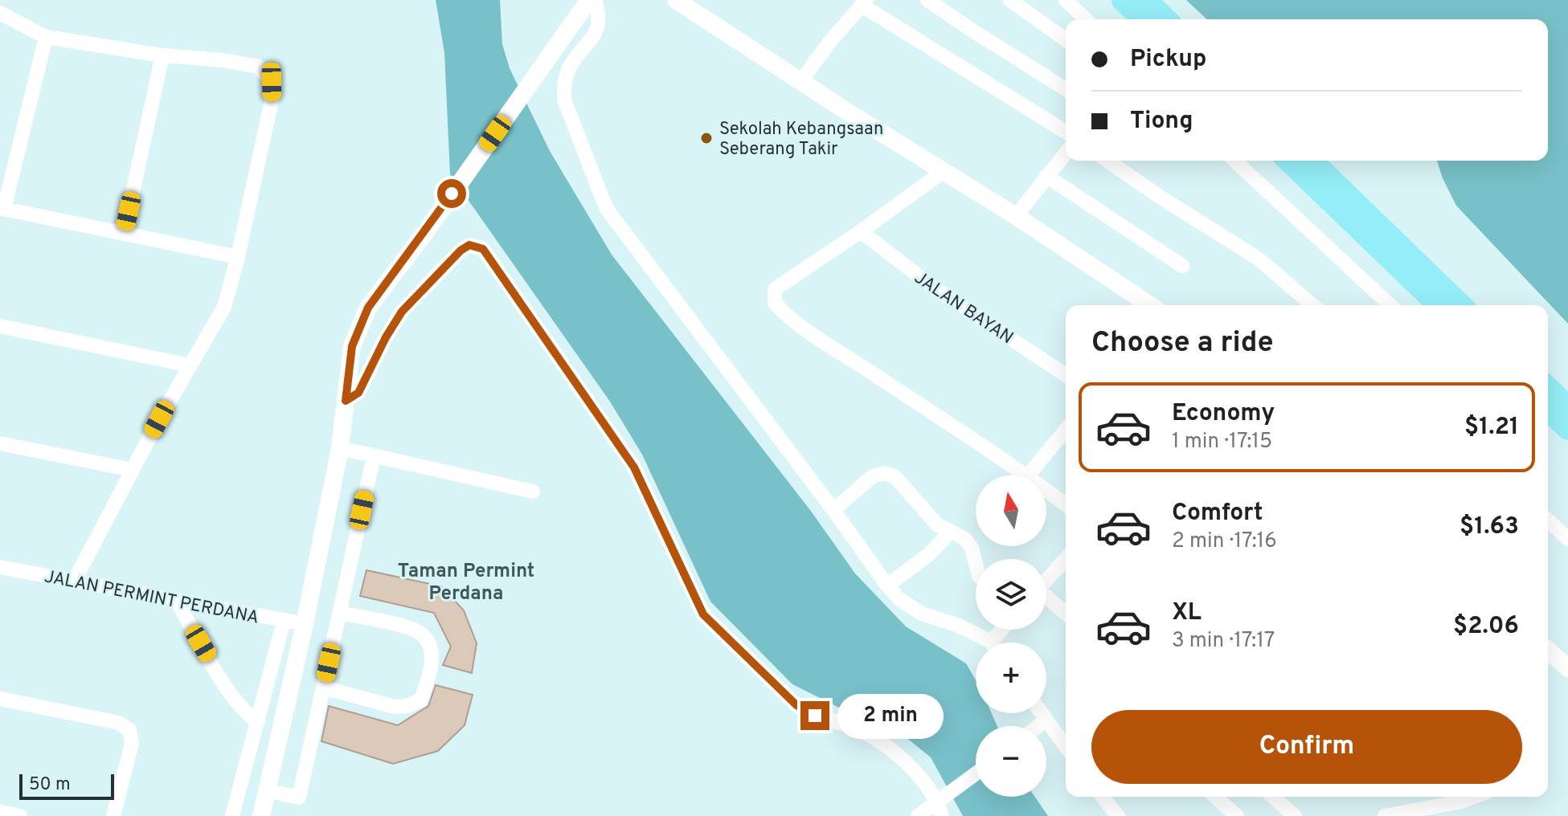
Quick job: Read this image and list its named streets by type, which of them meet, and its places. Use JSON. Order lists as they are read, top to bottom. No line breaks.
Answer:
{"streets":{"street":["JALAN BAYAN","JALAN PERMINT PERDANA"]},"districts":["Taman Permint Perdana"],"places":["Sekolah Kebangsaan Seberang Takir"],"scale_bar":"50 m","north":"top","page":{"banner":["Pickup","Tiong"],"heading":"Choose a ride","list":[{"name":"Economy","note":"1 min · 17:15","value":"$1.21"},{"name":"Comfort","note":"2 min · 17:16","value":"$1.63"},{"name":"XL","note":"3 min · 17:17","value":"$2.06"}],"map_buttons":["+","−"],"bubble":"2 min","buttons":"Confirm","scale":"50 m"}}
